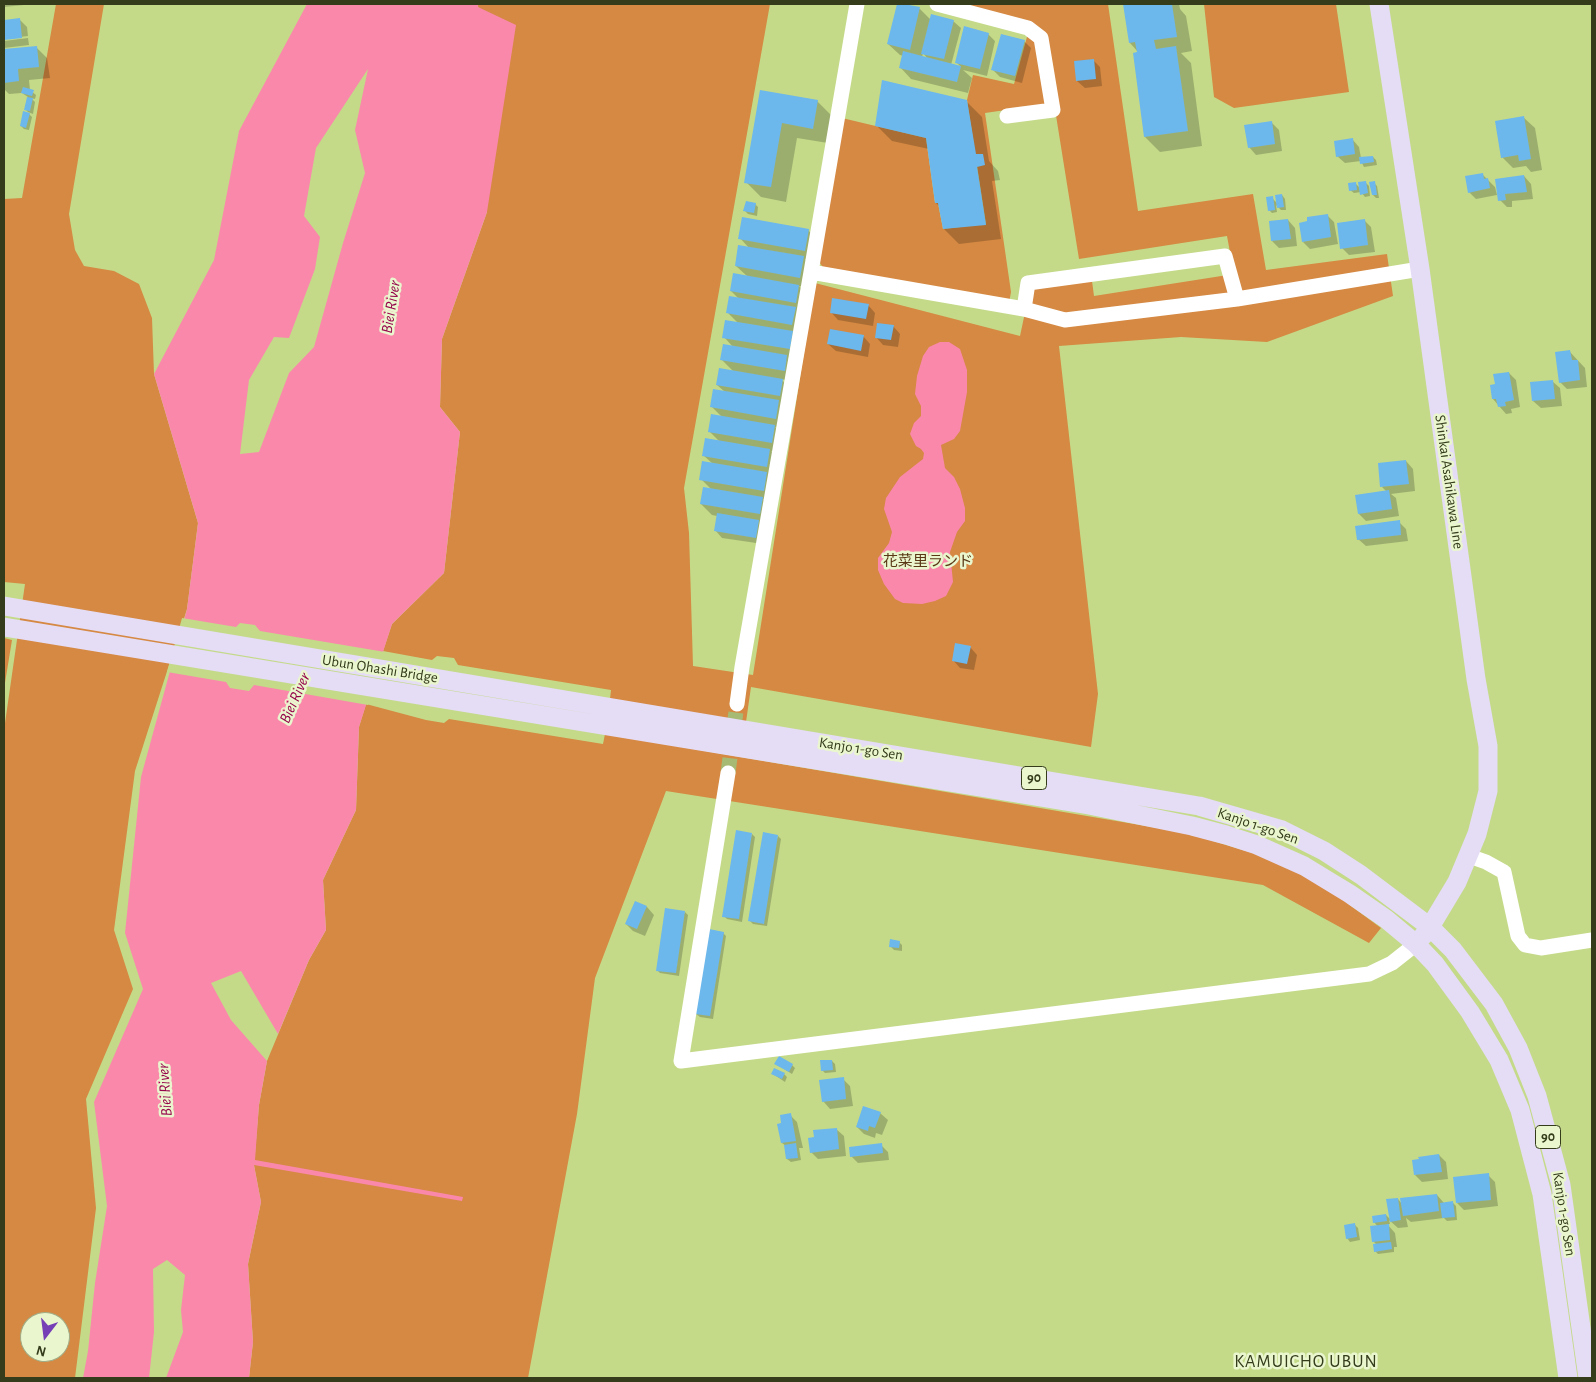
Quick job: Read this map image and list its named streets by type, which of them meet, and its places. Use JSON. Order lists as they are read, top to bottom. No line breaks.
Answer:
{"streets":{"main road":["Shinkai Asahikawa Line","Ubun Ohashi Bridge","Kanjo 1-go Sen","90"]},"crossings":[["Shinkai Asahikawa Line","Kanjo 1-go Sen"],["Ubun Ohashi Bridge","Kanjo 1-go Sen"]],"districts":["KAMUICHO UBUN"],"water":["Biei River"],"parks":["花菜里ランド"],"north":"bottom"}
